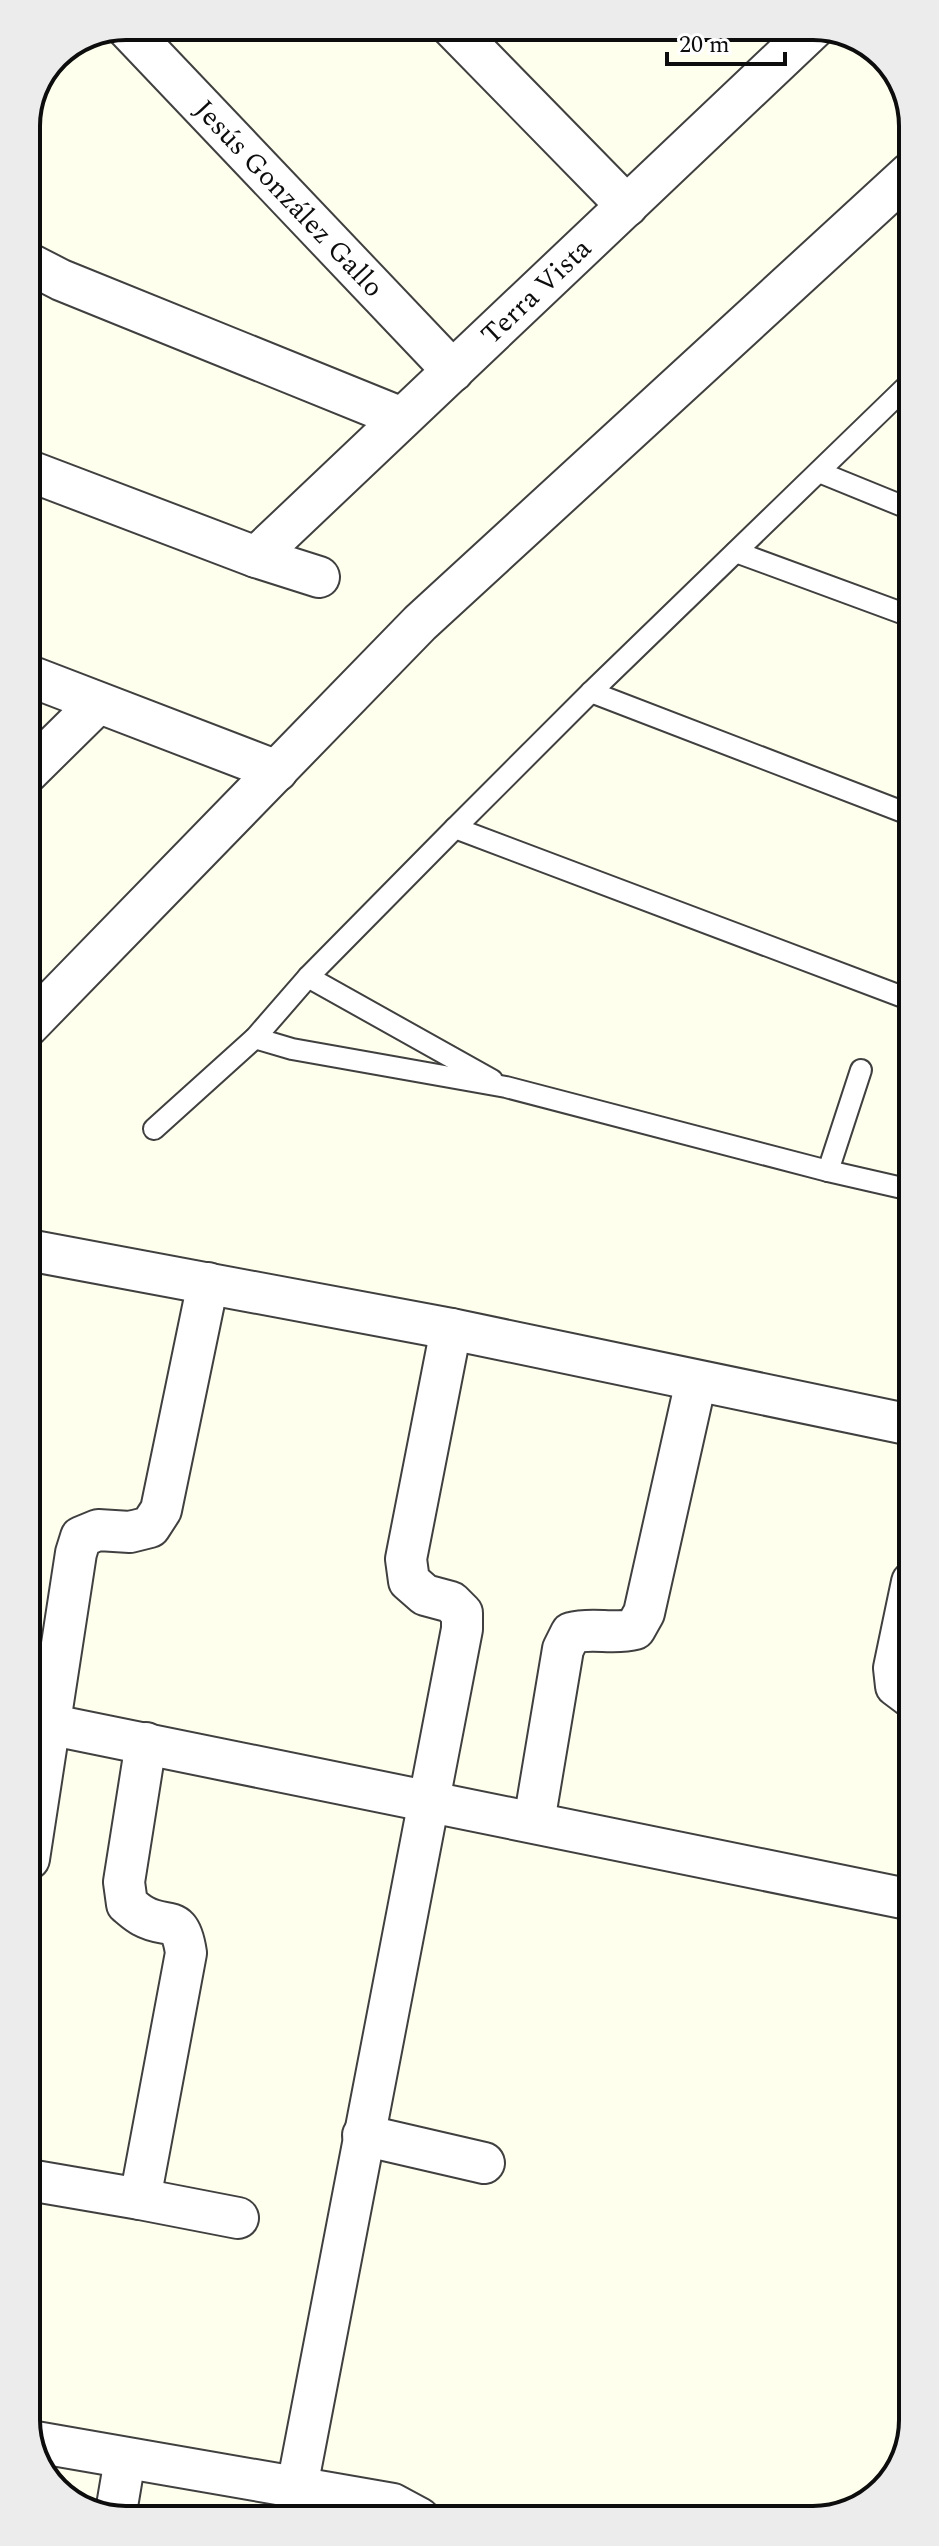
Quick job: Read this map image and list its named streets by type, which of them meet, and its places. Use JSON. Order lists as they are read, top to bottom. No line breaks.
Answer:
{"streets":{"street":["Jesús González Gallo","Terra Vista"]},"crossings":[["Jesús González Gallo","Terra Vista"]],"scale_bar":"20 m"}
